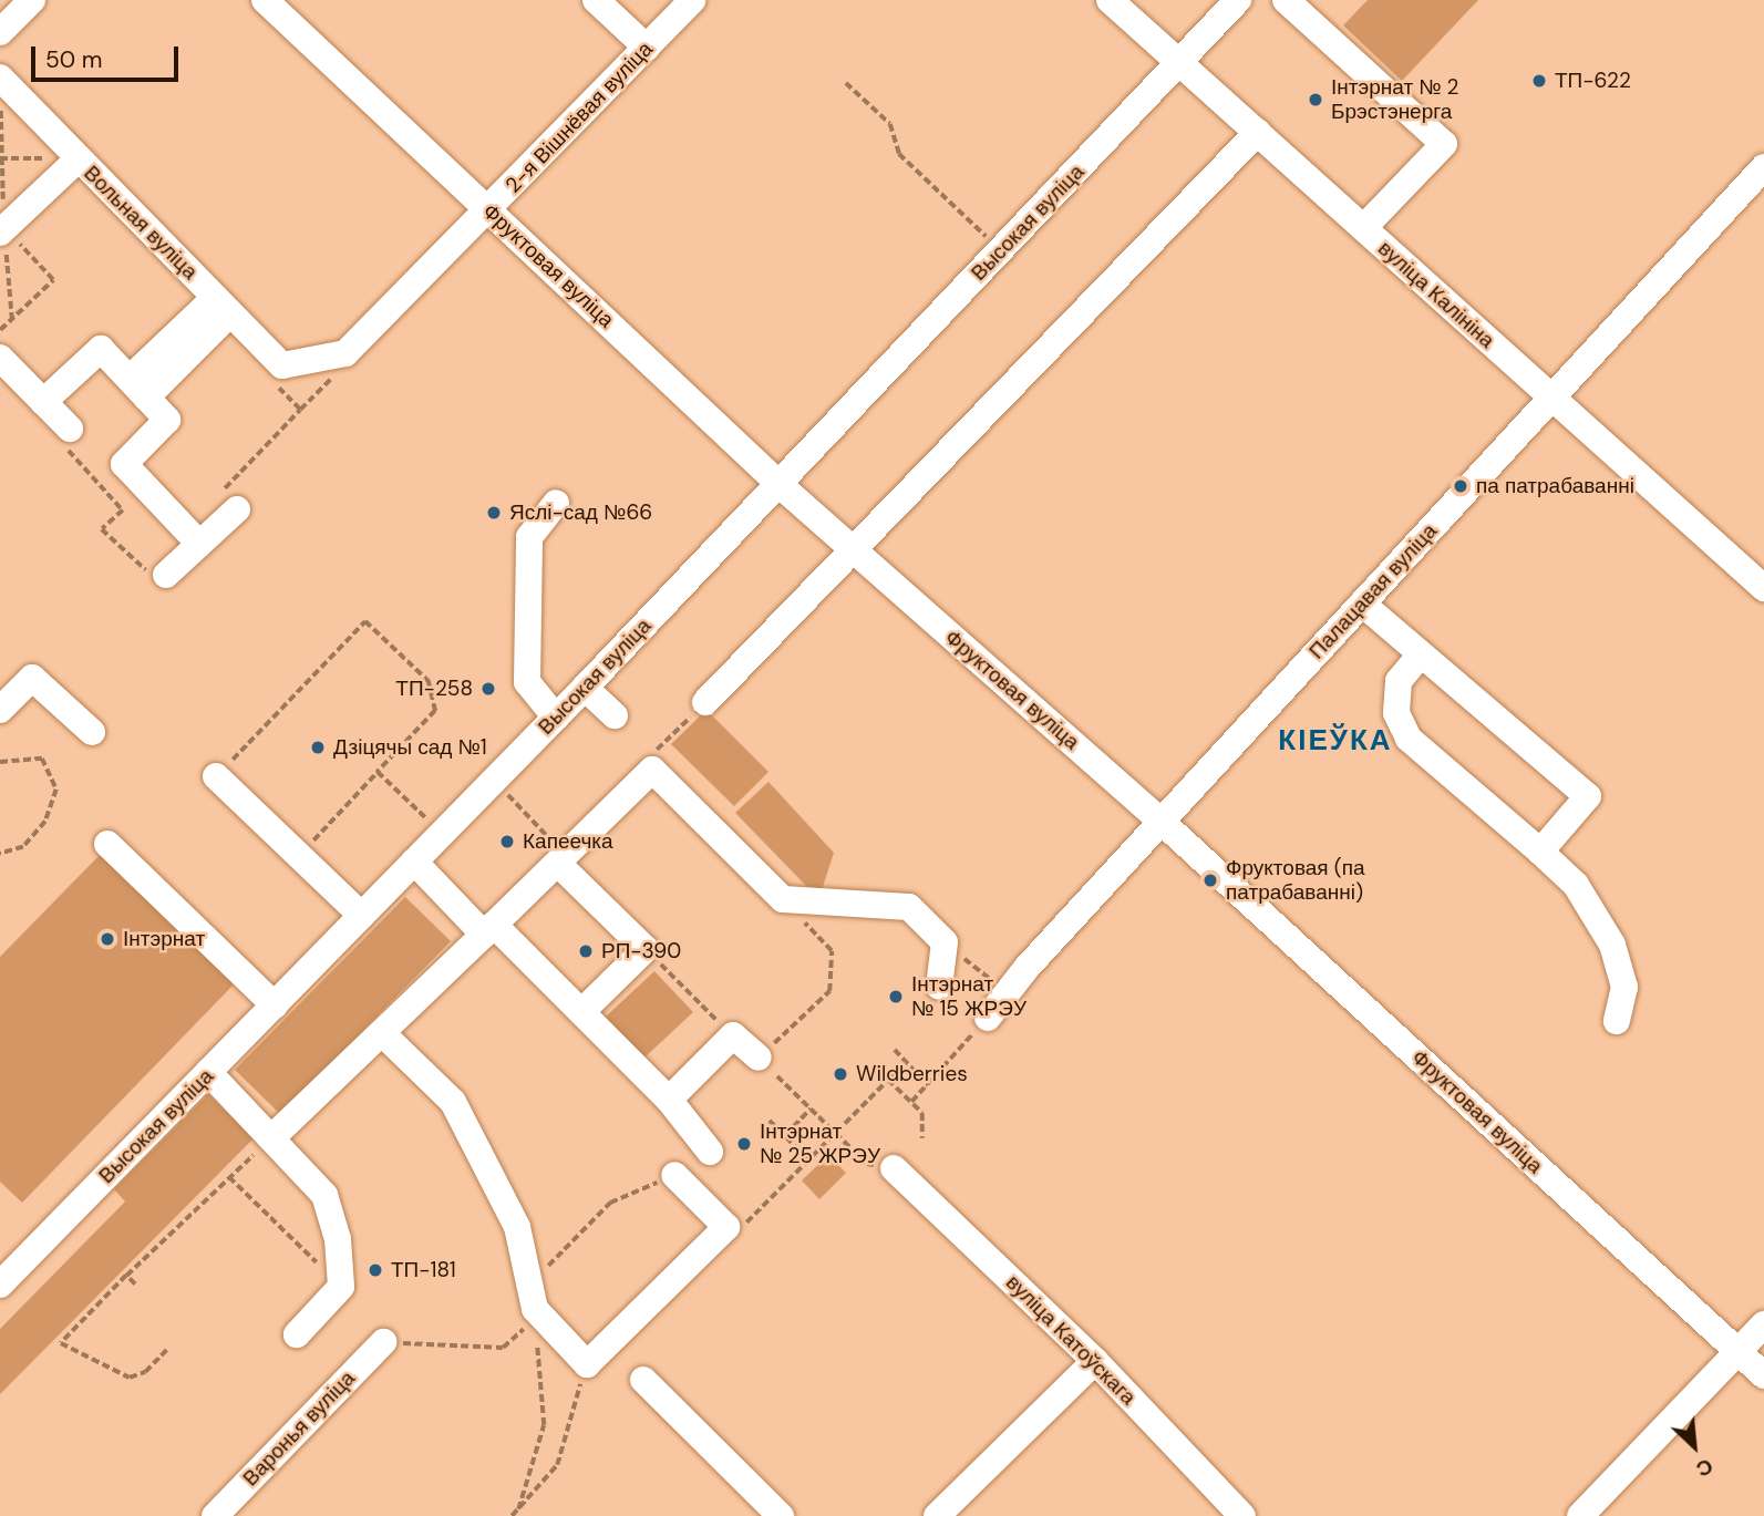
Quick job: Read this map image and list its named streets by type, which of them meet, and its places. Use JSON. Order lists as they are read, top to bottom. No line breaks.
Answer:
{"streets":{"street":["2-я Вішнёвая вуліца","Вольная вуліца","Высокая вуліца","Фруктовая вуліца","вуліца Калініна","Палацавая вуліца","вуліца Катоўскага","Варонья вуліца"]},"crossings":[["2-я Вішнёвая вуліца","Вольная вуліца"],["2-я Вішнёвая вуліца","Фруктовая вуліца"],["Высокая вуліца","Фруктовая вуліца"],["Высокая вуліца","вуліца Калініна"],["Фруктовая вуліца","Палацавая вуліца"],["вуліца Калініна","Палацавая вуліца"]],"districts":["КІЕЎКА"],"places":["ТП-622","Інтэрнат № 2 Брэстэнерга","па патрабаванні","Яслі-сад №66","ТП-258","Дзіцячы сад №1","Капеечка","Фруктовая (па патрабаванні)","Інтэрнат","РП-390","Інтэрнат № 15 ЖРЭУ","Wildberries","Інтэрнат № 25 ЖРЭУ","ТП-181"],"scale_bar":"50 m","north":"bottom right"}
